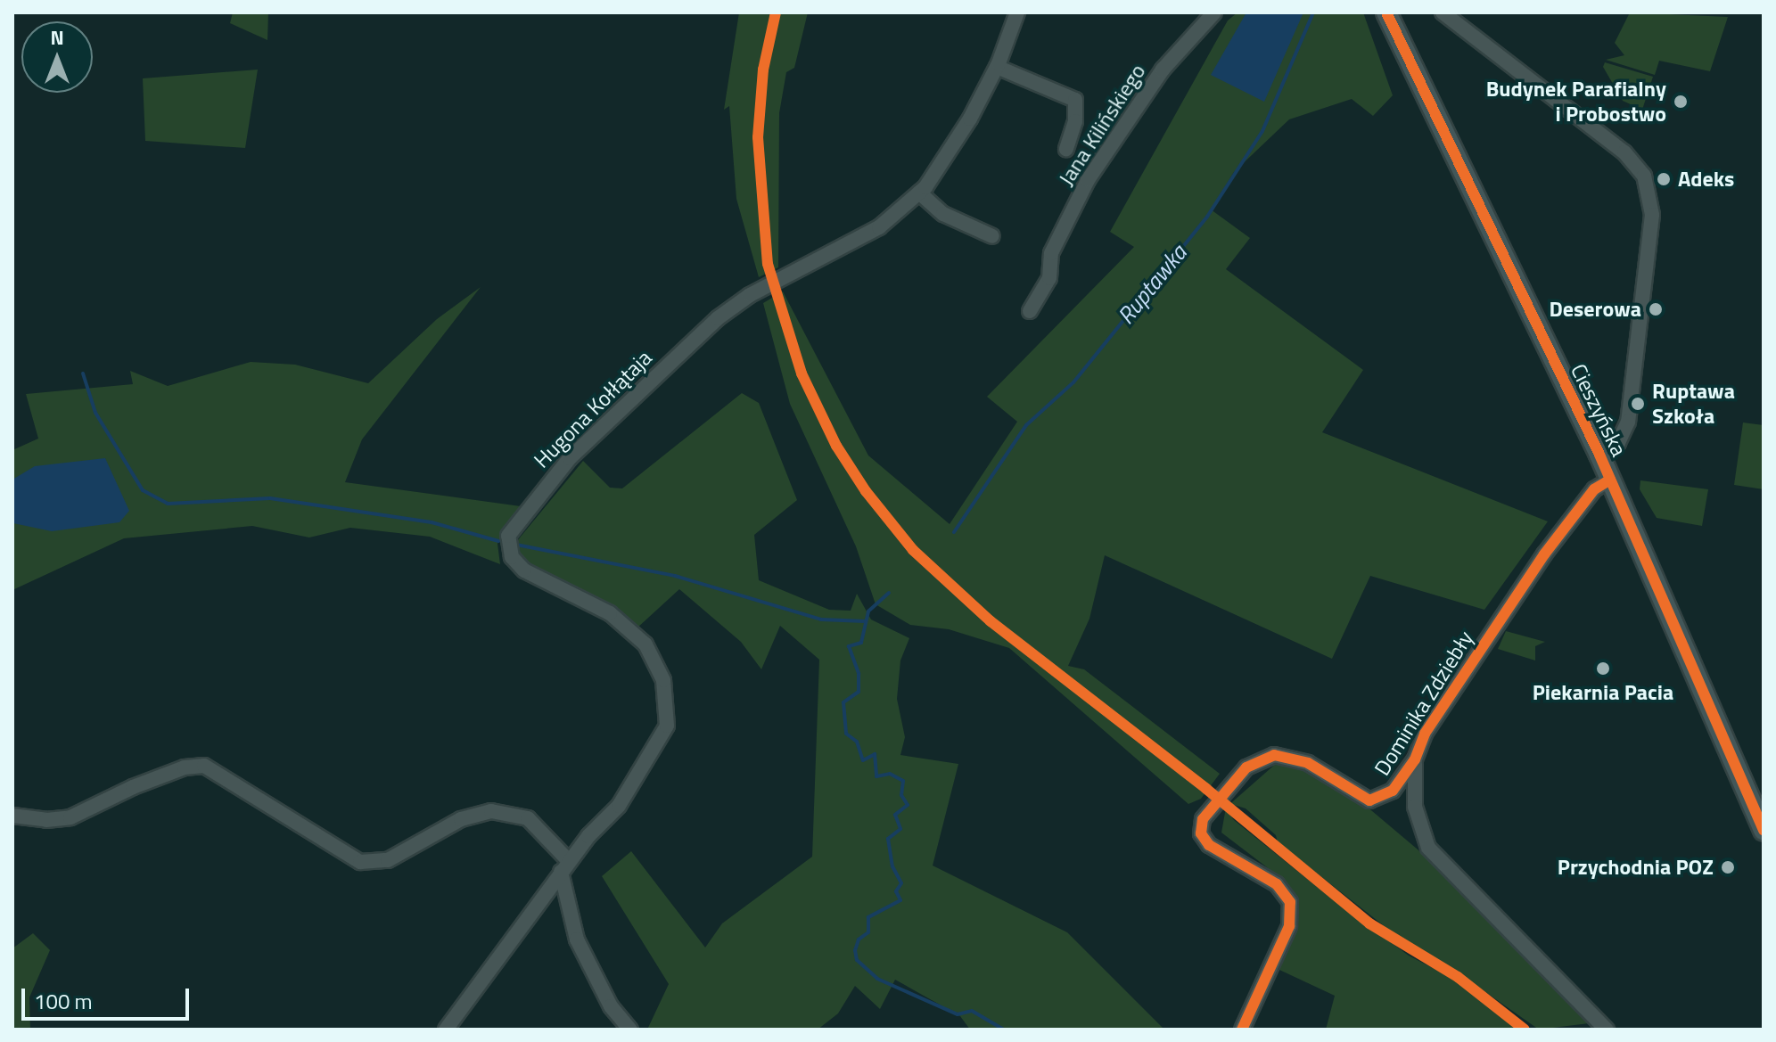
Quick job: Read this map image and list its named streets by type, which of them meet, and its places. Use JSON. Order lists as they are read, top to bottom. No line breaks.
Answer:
{"streets":{"main road":["Cieszyńska"],"street":["Jana Kilińskiego","Hugona Kołłątaja","Dominika Zdziebły"]},"crossings":[["Cieszyńska","Dominika Zdziebły"]],"water":["Ruptawka"],"places":["Budynek Parafialny i Probostwo","Adeks","Deserowa","Ruptawa Szkoła","Piekarnia Pacia","Przychodnia POZ"],"scale_bar":"100 m","north":"top"}
